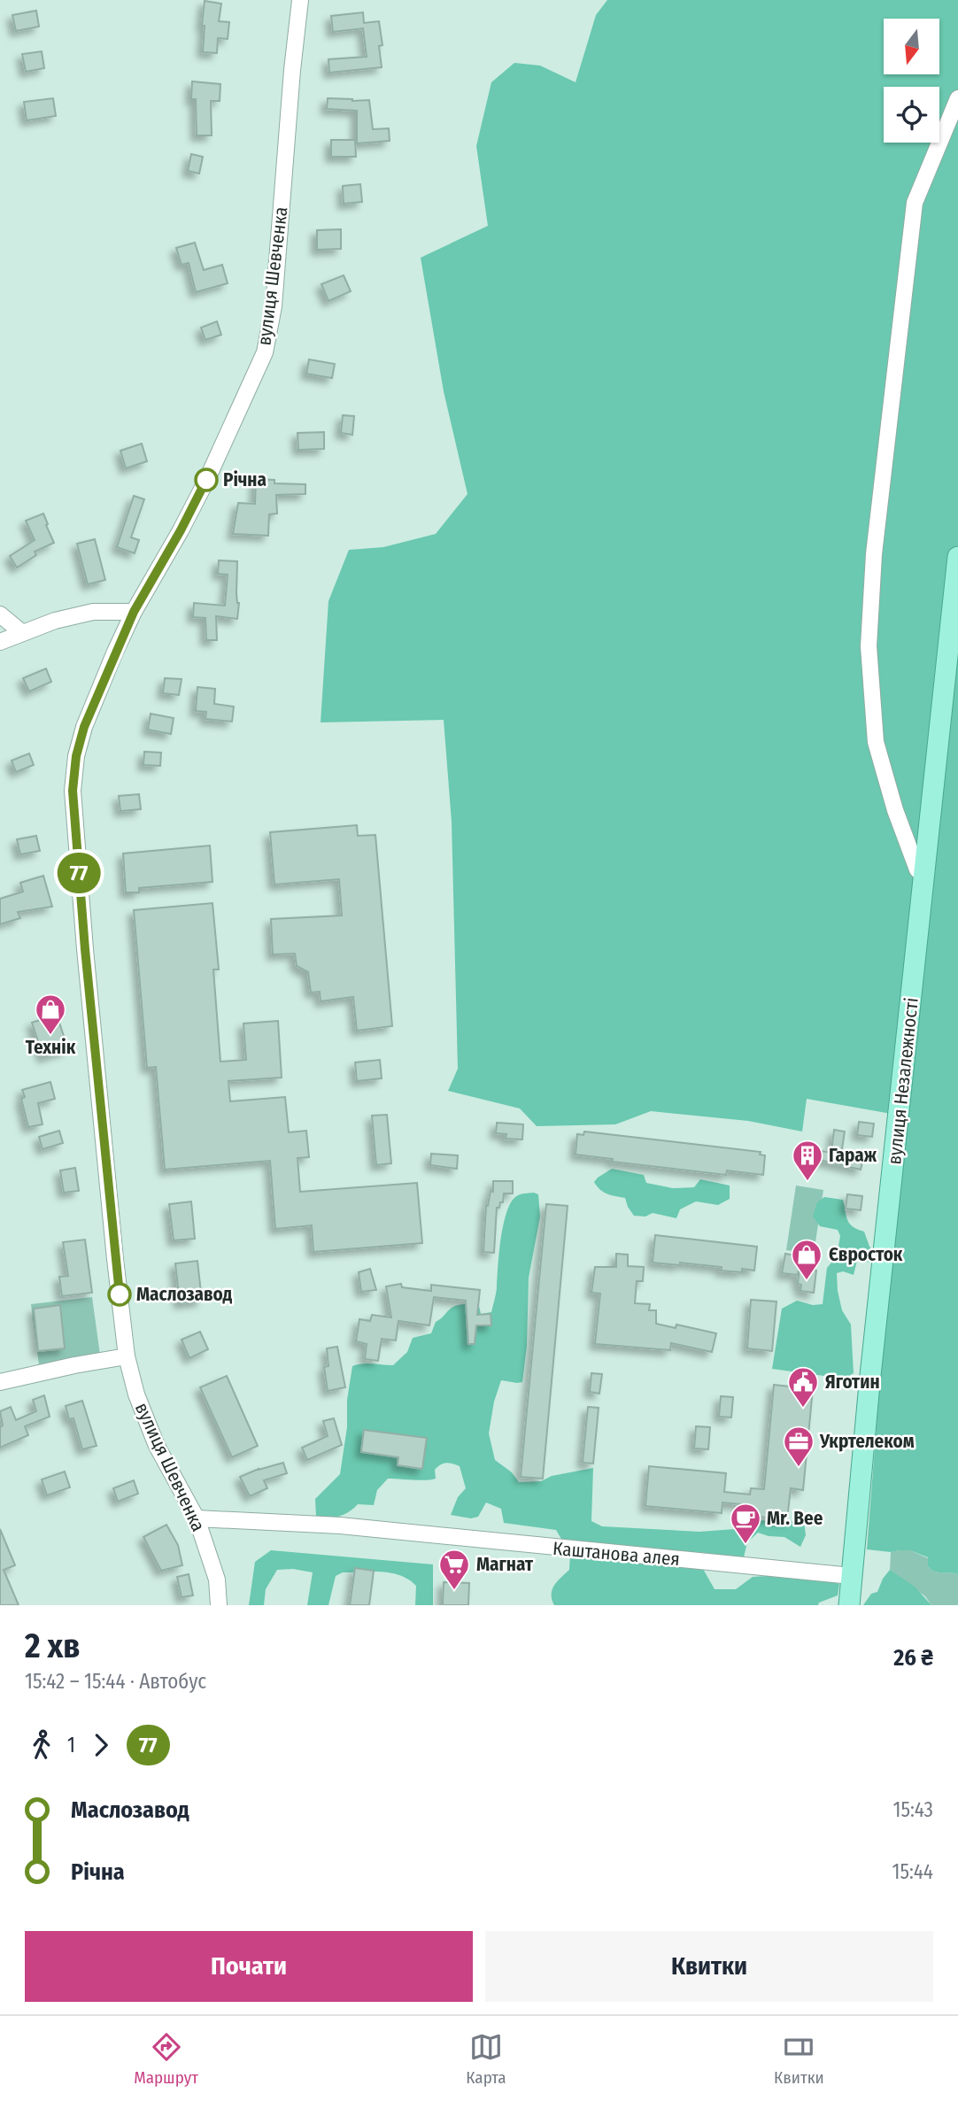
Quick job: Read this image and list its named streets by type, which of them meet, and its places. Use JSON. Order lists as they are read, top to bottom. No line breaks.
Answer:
{"streets":{"main road":["вулиця Незалежності"],"street":["вулиця Шевченка","Каштанова алея"]},"crossings":[["вулиця Шевченка","Каштанова алея"],["вулиця Незалежності","Каштанова алея"]],"places":{"other":["Річна","Маслозавод"],"shop":["Технік","Євросток"],"building":["Гараж"],"public building":["Яготин"],"office":["Укртелеком"],"cafe":["Mr. Bee"],"supermarket":["Магнат"]},"lines":["bus line 77"],"north":"bottom","page":{"on_map":"77","heading":["2 хв","15:42 – 15:44 · Автобус","26 ₴"],"legs":["1","77"],"list":[{"name":"Маслозавод","value":"15:43"},{"name":"Річна","value":"15:44"}],"buttons":["Почати","Квитки"],"tabs":["Маршрут","Карта","Квитки"]}}
